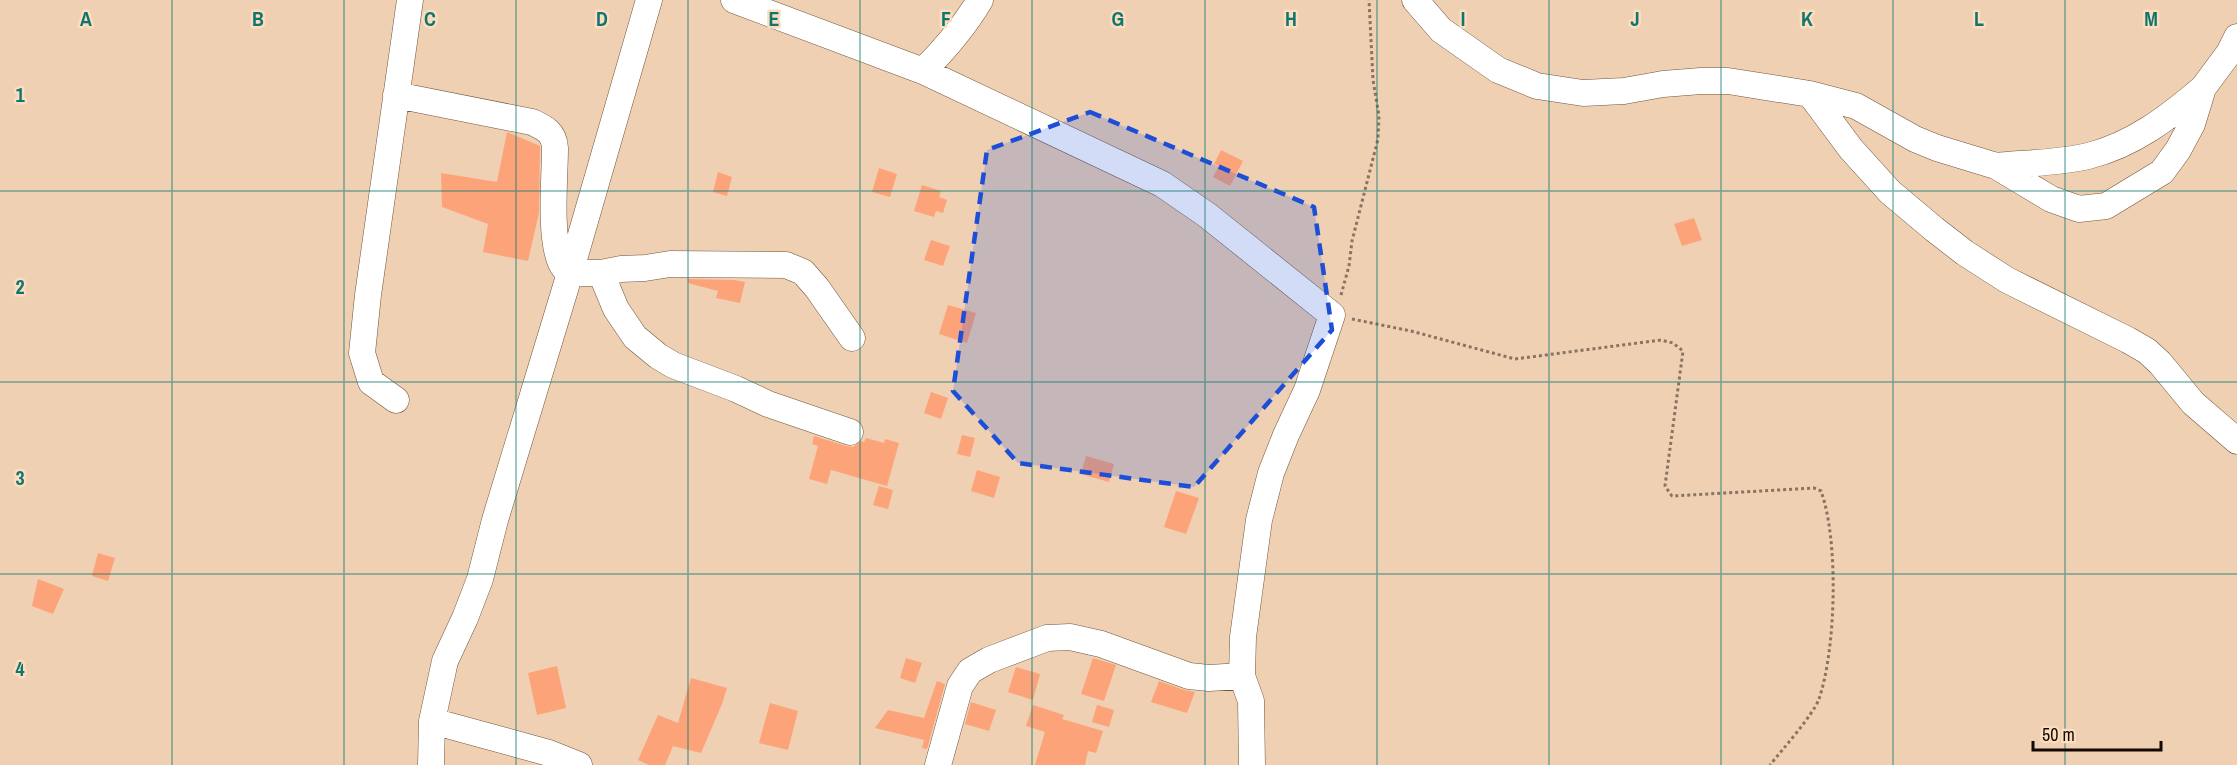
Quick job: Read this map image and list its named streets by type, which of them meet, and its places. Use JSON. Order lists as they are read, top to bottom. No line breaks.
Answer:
{"scale_bar":"50 m","grid":{"columns":["A","B","C","D","E","F","G","H","I","J","K","L","M"],"rows":["1","2","3","4"]}}
